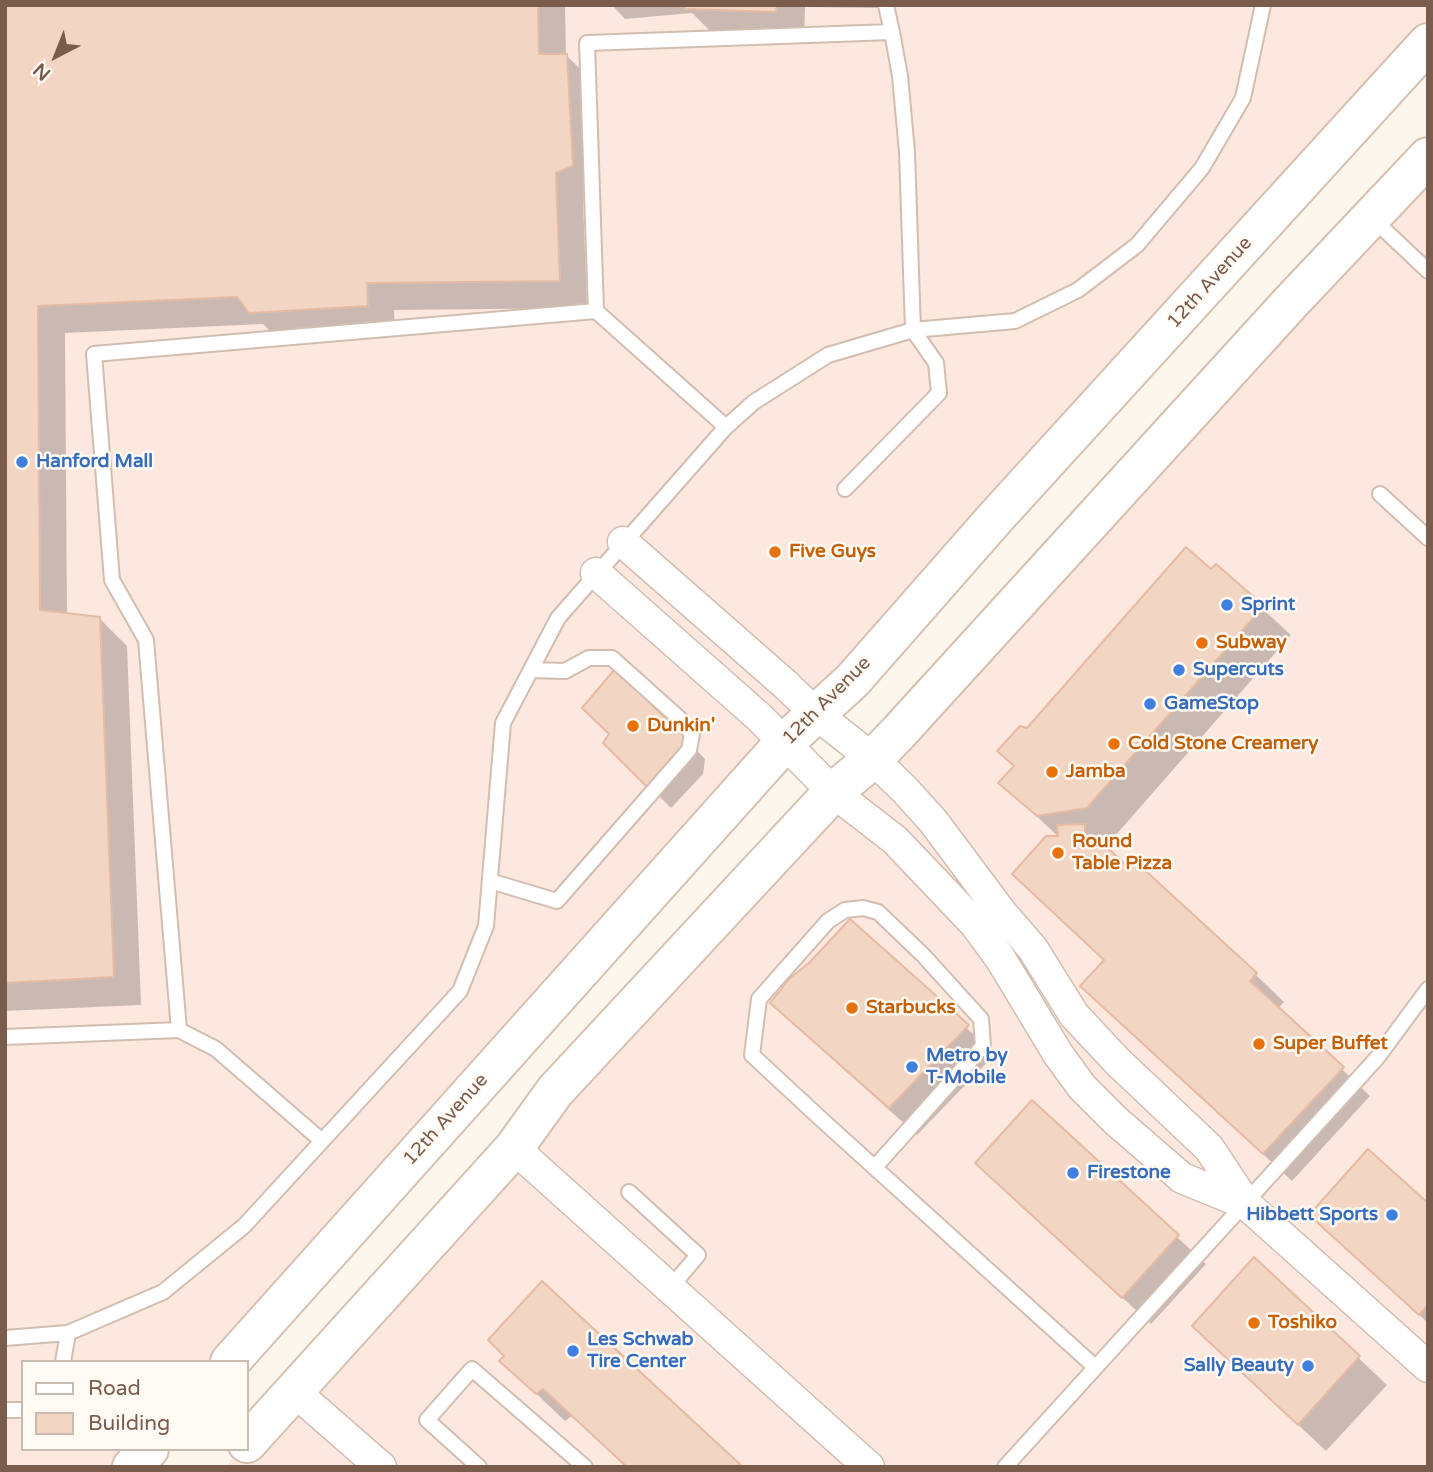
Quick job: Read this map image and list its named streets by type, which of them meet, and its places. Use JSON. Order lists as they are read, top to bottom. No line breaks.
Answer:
{"streets":{"main road":["12th Avenue"]},"places":["Hanford Mall","Five Guys","Sprint","Subway","Supercuts","GameStop","Dunkin'","Cold Stone Creamery","Jamba","Round Table Pizza","Starbucks","Super Buffet","Metro by T-Mobile","Firestone","Hibbett Sports","Toshiko","Les Schwab Tire Center","Sally Beauty"],"legend":["Road","Building"],"north":"bottom left"}
